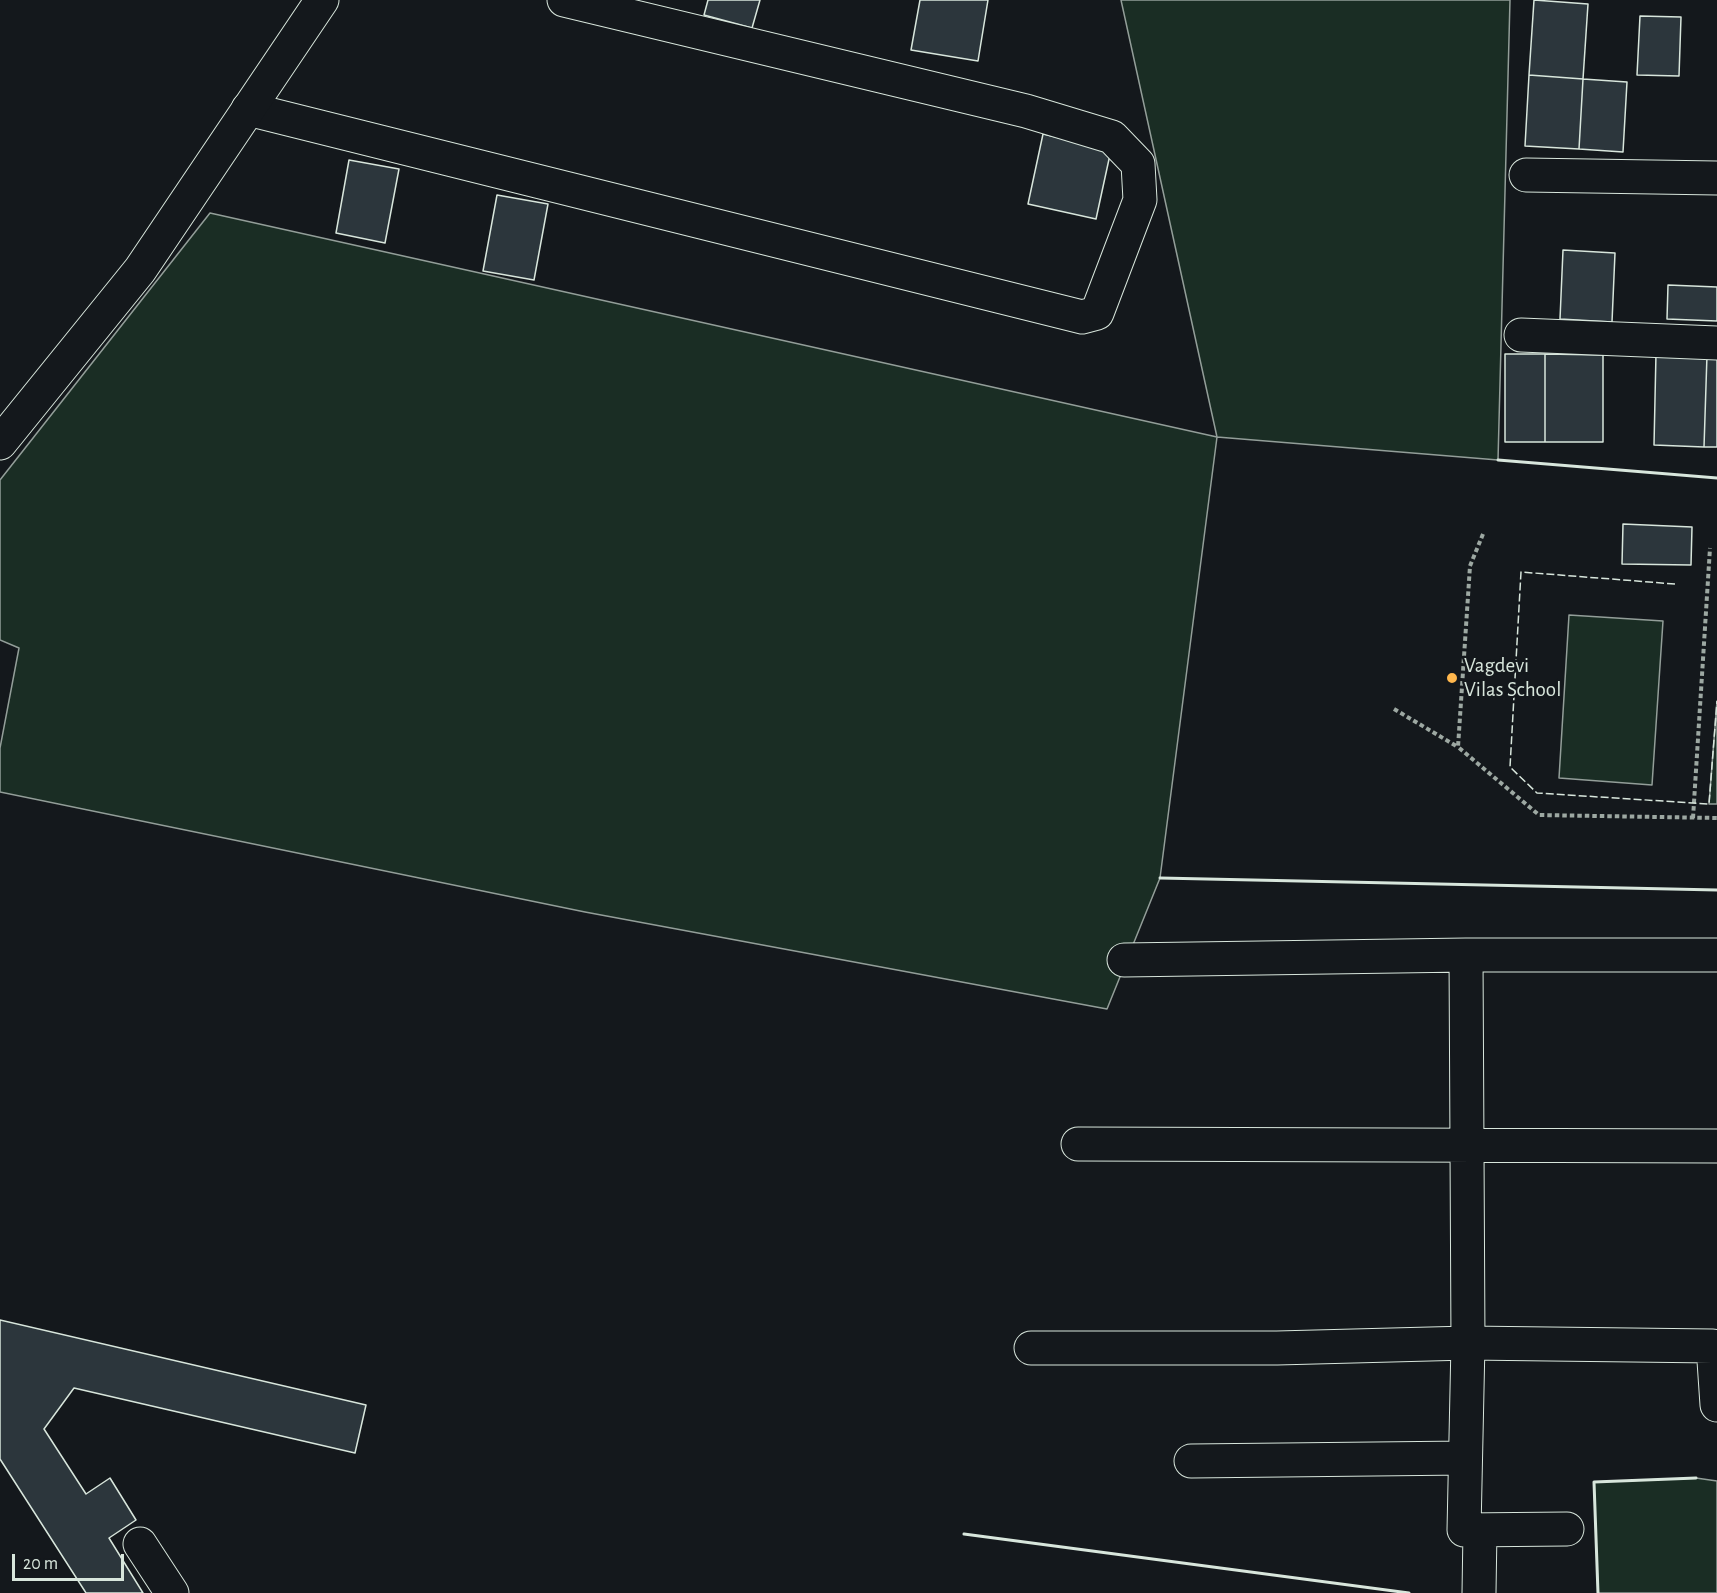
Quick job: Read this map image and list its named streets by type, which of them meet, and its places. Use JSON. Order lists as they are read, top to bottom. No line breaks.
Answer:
{"places":["Vagdevi Vilas School"],"scale_bar":"20 m"}
